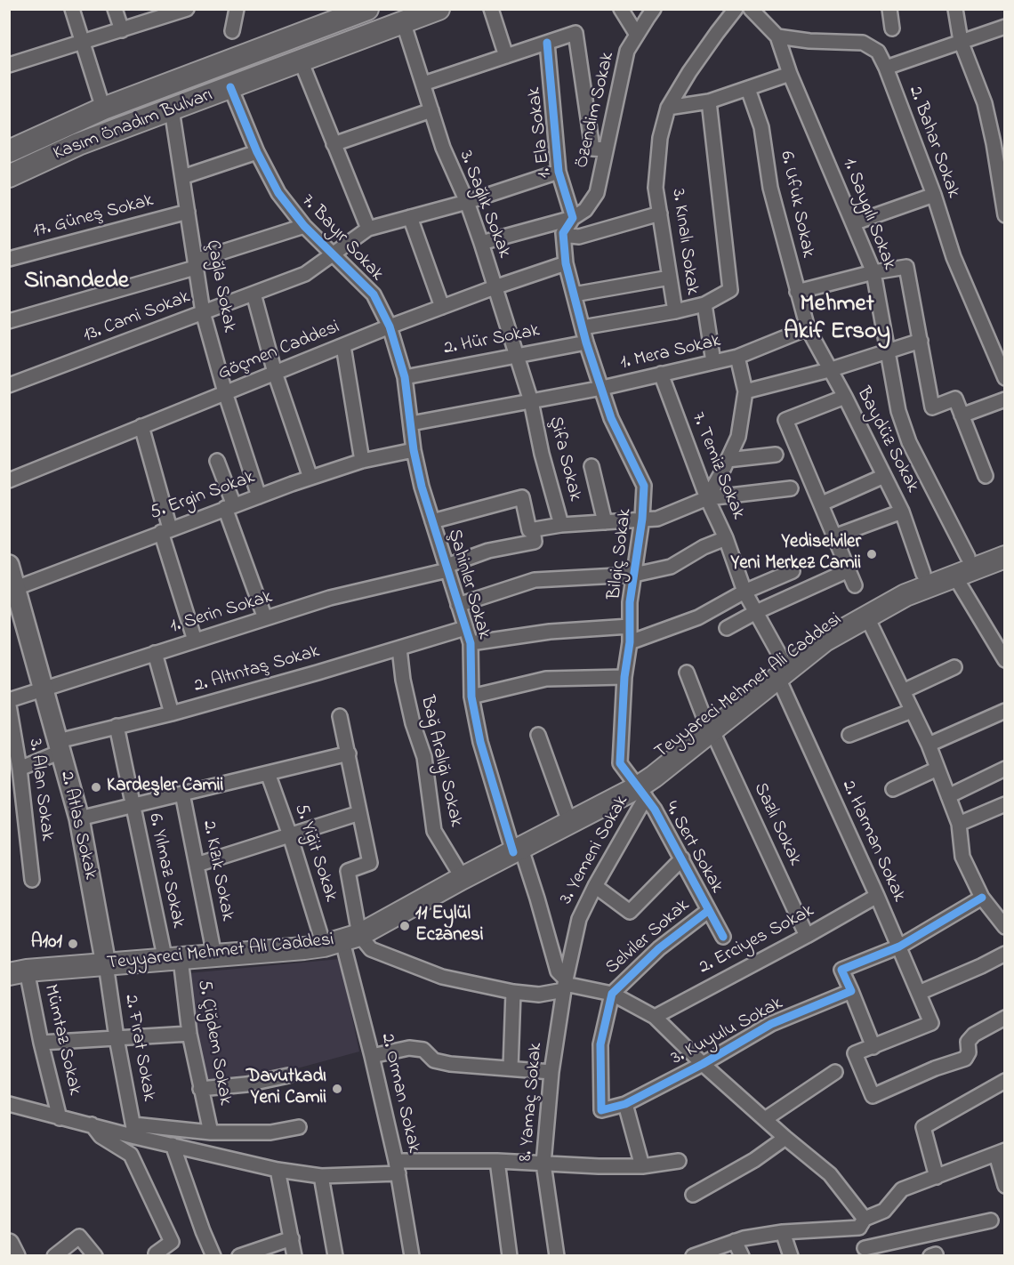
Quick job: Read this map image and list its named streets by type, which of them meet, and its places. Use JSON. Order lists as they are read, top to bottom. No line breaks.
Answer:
{"streets":{"main road":["Kasım Önadım Bulvarı","Teyyareci Mehmet Ali Caddesi","2. Atlas Sokak"],"street":["Özendim Sokak","1. Ela Sokak","2. Bahar Sokak","3. Sağlık Sokak","6. Ufuk Sokak","1. Saygılı Sokak","17. Güneş Sokak","7. Bayır Sokak","3. Kınalı Sokak","Çağla Sokak","13. Cami Sokak","2. Hür Sokak","Göçmen Caddesi","1. Mera Sokak","Baydüz Sokak","Şifa Sokak","7. Temiz Sokak","5. Ergin Sokak","Bilgiç Sokak","Şahinler Sokak","1. Serin Sokak","2. Altıntaş Sokak","Bağ Aralığı Sokak","3. Alan Sokak","Sazlı Sokak","2. Harman Sokak","4. Sert Sokak","3. Yemeni Sokak","5. Yiğit Sokak","6. Yılmaz Sokak","2. Kızık Sokak","Selviler Sokak","2. Erciyes Sokak","3. Kuyulu Sokak","Mümtaz Sokak","5. Çiğdem Sokak","2. Fırat Sokak","2. Orman Sokak","8. Yamaç Sokak"]},"crossings":[["Özendim Sokak","1. Ela Sokak"],["Özendim Sokak","3. Sağlık Sokak"],["Kasım Önadım Bulvarı","3. Sağlık Sokak"],["Kasım Önadım Bulvarı","7. Bayır Sokak"],["Kasım Önadım Bulvarı","Çağla Sokak"],["1. Ela Sokak","13. Cami Sokak"],["2. Bahar Sokak","1. Saygılı Sokak"],["3. Sağlık Sokak","13. Cami Sokak"],["3. Sağlık Sokak","2. Hür Sokak"],["3. Sağlık Sokak","Göçmen Caddesi"],["3. Sağlık Sokak","1. Mera Sokak"],["3. Sağlık Sokak","Şifa Sokak"],["6. Ufuk Sokak","1. Mera Sokak"],["6. Ufuk Sokak","Baydüz Sokak"],["1. Saygılı Sokak","Teyyareci Mehmet Ali Caddesi"],["17. Güneş Sokak","Çağla Sokak"],["7. Bayır Sokak","13. Cami Sokak"],["7. Bayır Sokak","2. Hür Sokak"],["7. Bayır Sokak","Göçmen Caddesi"],["7. Bayır Sokak","1. Mera Sokak"],["7. Bayır Sokak","5. Ergin Sokak"],["7. Bayır Sokak","Şahinler Sokak"],["Çağla Sokak","13. Cami Sokak"],["Çağla Sokak","Göçmen Caddesi"],["Çağla Sokak","5. Ergin Sokak"],["2. Hür Sokak","Bilgiç Sokak"],["Göçmen Caddesi","Bilgiç Sokak"],["1. Mera Sokak","Baydüz Sokak"],["1. Mera Sokak","Şifa Sokak"],["1. Mera Sokak","7. Temiz Sokak"],["1. Mera Sokak","Bilgiç Sokak"],["Baydüz Sokak","Teyyareci Mehmet Ali Caddesi"],["7. Temiz Sokak","Teyyareci Mehmet Ali Caddesi"],["7. Temiz Sokak","2. Harman Sokak"],["5. Ergin Sokak","Şahinler Sokak"],["5. Ergin Sokak","2. Atlas Sokak"],["Bilgiç Sokak","Teyyareci Mehmet Ali Caddesi"],["Bilgiç Sokak","4. Sert Sokak"],["Bilgiç Sokak","3. Yemeni Sokak"],["Şahinler Sokak","1. Serin Sokak"],["Şahinler Sokak","2. Altıntaş Sokak"],["Şahinler Sokak","Teyyareci Mehmet Ali Caddesi"],["Şahinler Sokak","3. Yemeni Sokak"],["Şahinler Sokak","8. Yamaç Sokak"],["1. Serin Sokak","2. Atlas Sokak"],["2. Altıntaş Sokak","Bağ Aralığı Sokak"],["2. Altıntaş Sokak","3. Alan Sokak"],["2. Altıntaş Sokak","2. Atlas Sokak"],["2. Altıntaş Sokak","6. Yılmaz Sokak"],["Teyyareci Mehmet Ali Caddesi","Bağ Aralığı Sokak"],["Teyyareci Mehmet Ali Caddesi","Sazlı Sokak"],["Teyyareci Mehmet Ali Caddesi","2. Atlas Sokak"],["Teyyareci Mehmet Ali Caddesi","2. Harman Sokak"],["Teyyareci Mehmet Ali Caddesi","4. Sert Sokak"],["Teyyareci Mehmet Ali Caddesi","3. Yemeni Sokak"],["Teyyareci Mehmet Ali Caddesi","5. Yiğit Sokak"],["Teyyareci Mehmet Ali Caddesi","6. Yılmaz Sokak"],["Teyyareci Mehmet Ali Caddesi","2. Kızık Sokak"],["Teyyareci Mehmet Ali Caddesi","Mümtaz Sokak"],["Teyyareci Mehmet Ali Caddesi","5. Çiğdem Sokak"],["Teyyareci Mehmet Ali Caddesi","2. Fırat Sokak"],["Teyyareci Mehmet Ali Caddesi","2. Orman Sokak"],["Sazlı Sokak","2. Erciyes Sokak"],["2. Atlas Sokak","2. Fırat Sokak"],["2. Harman Sokak","2. Erciyes Sokak"],["4. Sert Sokak","3. Yemeni Sokak"],["4. Sert Sokak","Selviler Sokak"],["3. Yemeni Sokak","8. Yamaç Sokak"],["5. Yiğit Sokak","2. Orman Sokak"],["6. Yılmaz Sokak","5. Çiğdem Sokak"],["Selviler Sokak","3. Kuyulu Sokak"]],"districts":["Sinandede","Mehmet Akif Ersoy"],"places":["Yediselviler Yeni Merkez Camii","Kardeşler Camii","11 Eylül Eczanesi","A101","Davutkadı Yeni Camii"]}
